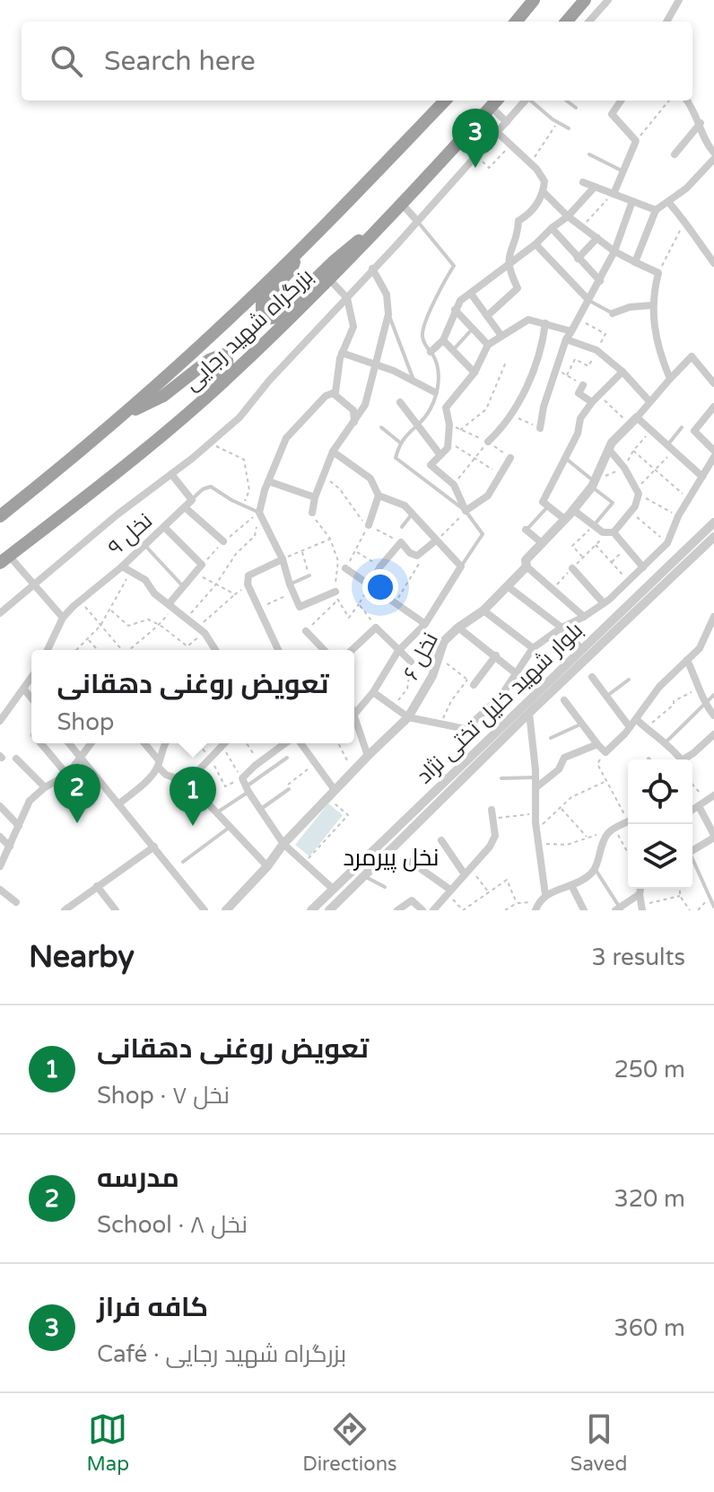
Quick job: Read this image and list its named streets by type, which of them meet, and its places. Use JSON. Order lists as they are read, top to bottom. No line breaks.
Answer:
{"streets":{"highway":["بزرگراه شهید رجایی"],"street":["نخل ۹","نخل ۶","بلوار شهید خلیل تختی نژاد"]},"districts":["نخل پیرمرد"],"page":{"search":"Search here","pins":["3","2","1"],"popup":["تعویض روغنی دهقانی","Shop"],"heading":["Nearby","3 results"],"list":[{"mark":"1","name":"تعویض روغنی دهقانی","note":"Shop · نخل ۷","value":"250 m"},{"mark":"2","name":"مدرسه","note":"School · نخل ۸","value":"320 m"},{"mark":"3","name":"کافه فراز","note":"Café · بزرگراه شهید رجایی","value":"360 m"}],"nav":["Map","Directions","Saved"]}}
